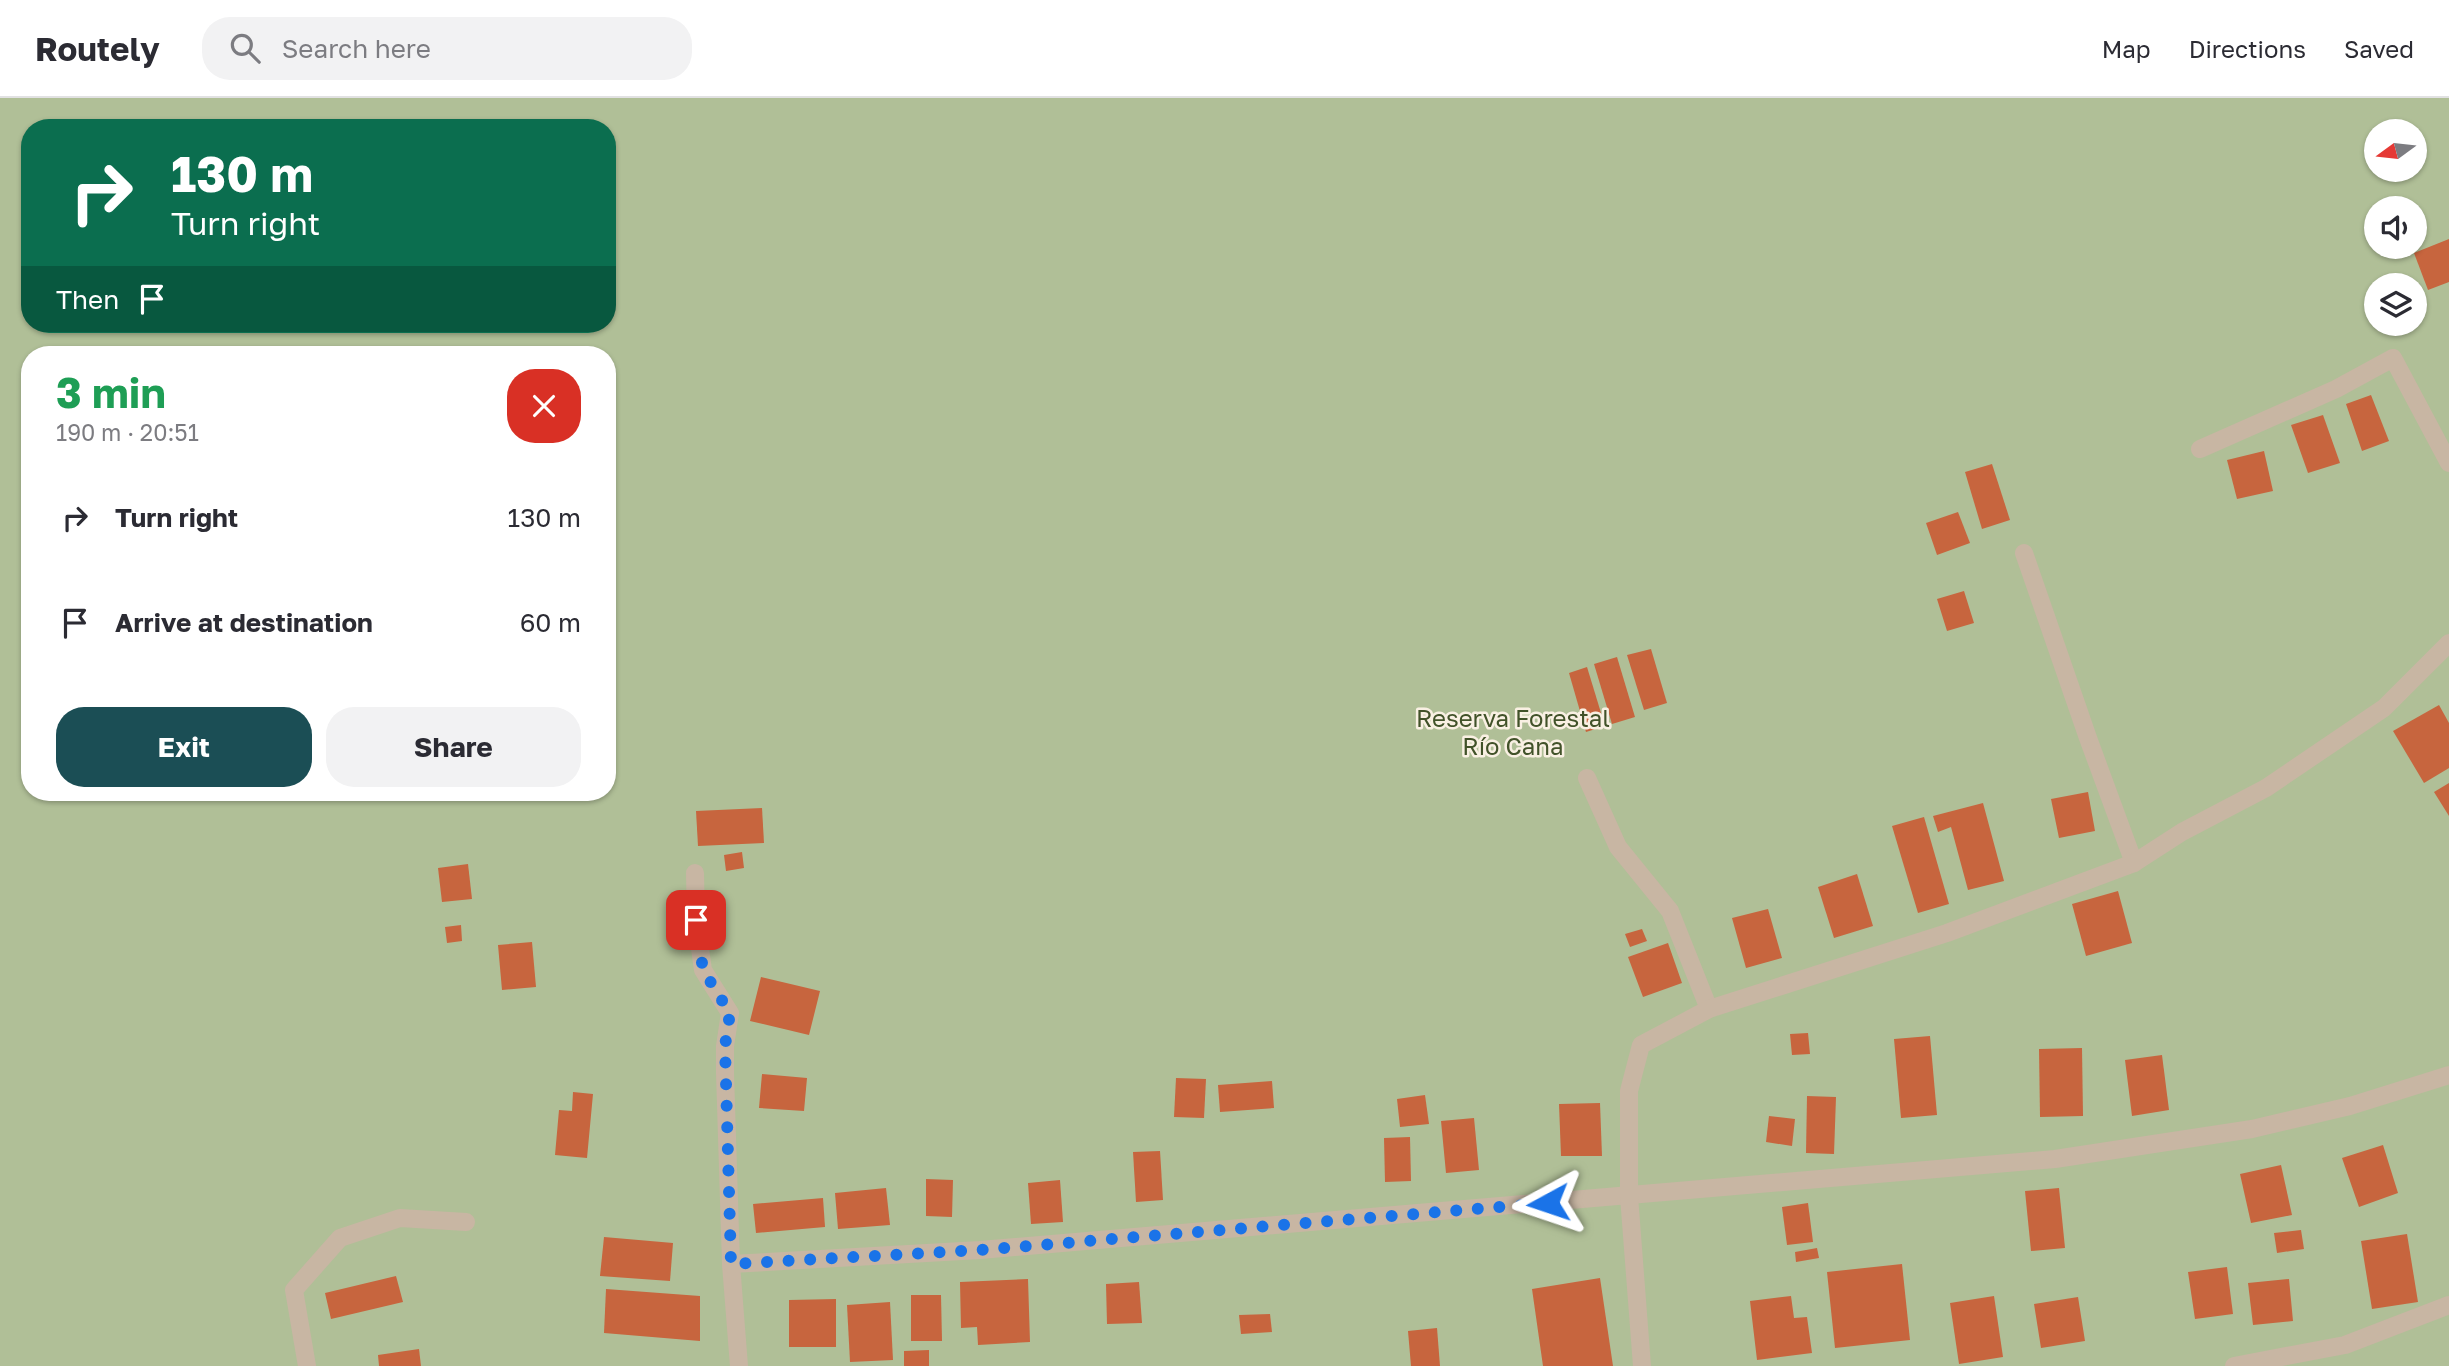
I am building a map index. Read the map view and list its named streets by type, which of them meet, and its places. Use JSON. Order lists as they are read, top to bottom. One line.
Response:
{"parks":["Reserva Forestal Río Cana"],"north":"left","page":{"header":"Routely","search":"Search here","nav":["Map","Directions","Saved"],"turn":["130 m","Turn right"],"then":"Then","heading":["3 min","190 m · 20:51"],"list":[{"name":"Turn right","value":"130 m"},{"name":"Arrive at destination","value":"60 m"}],"buttons":["Exit","Share"]}}
